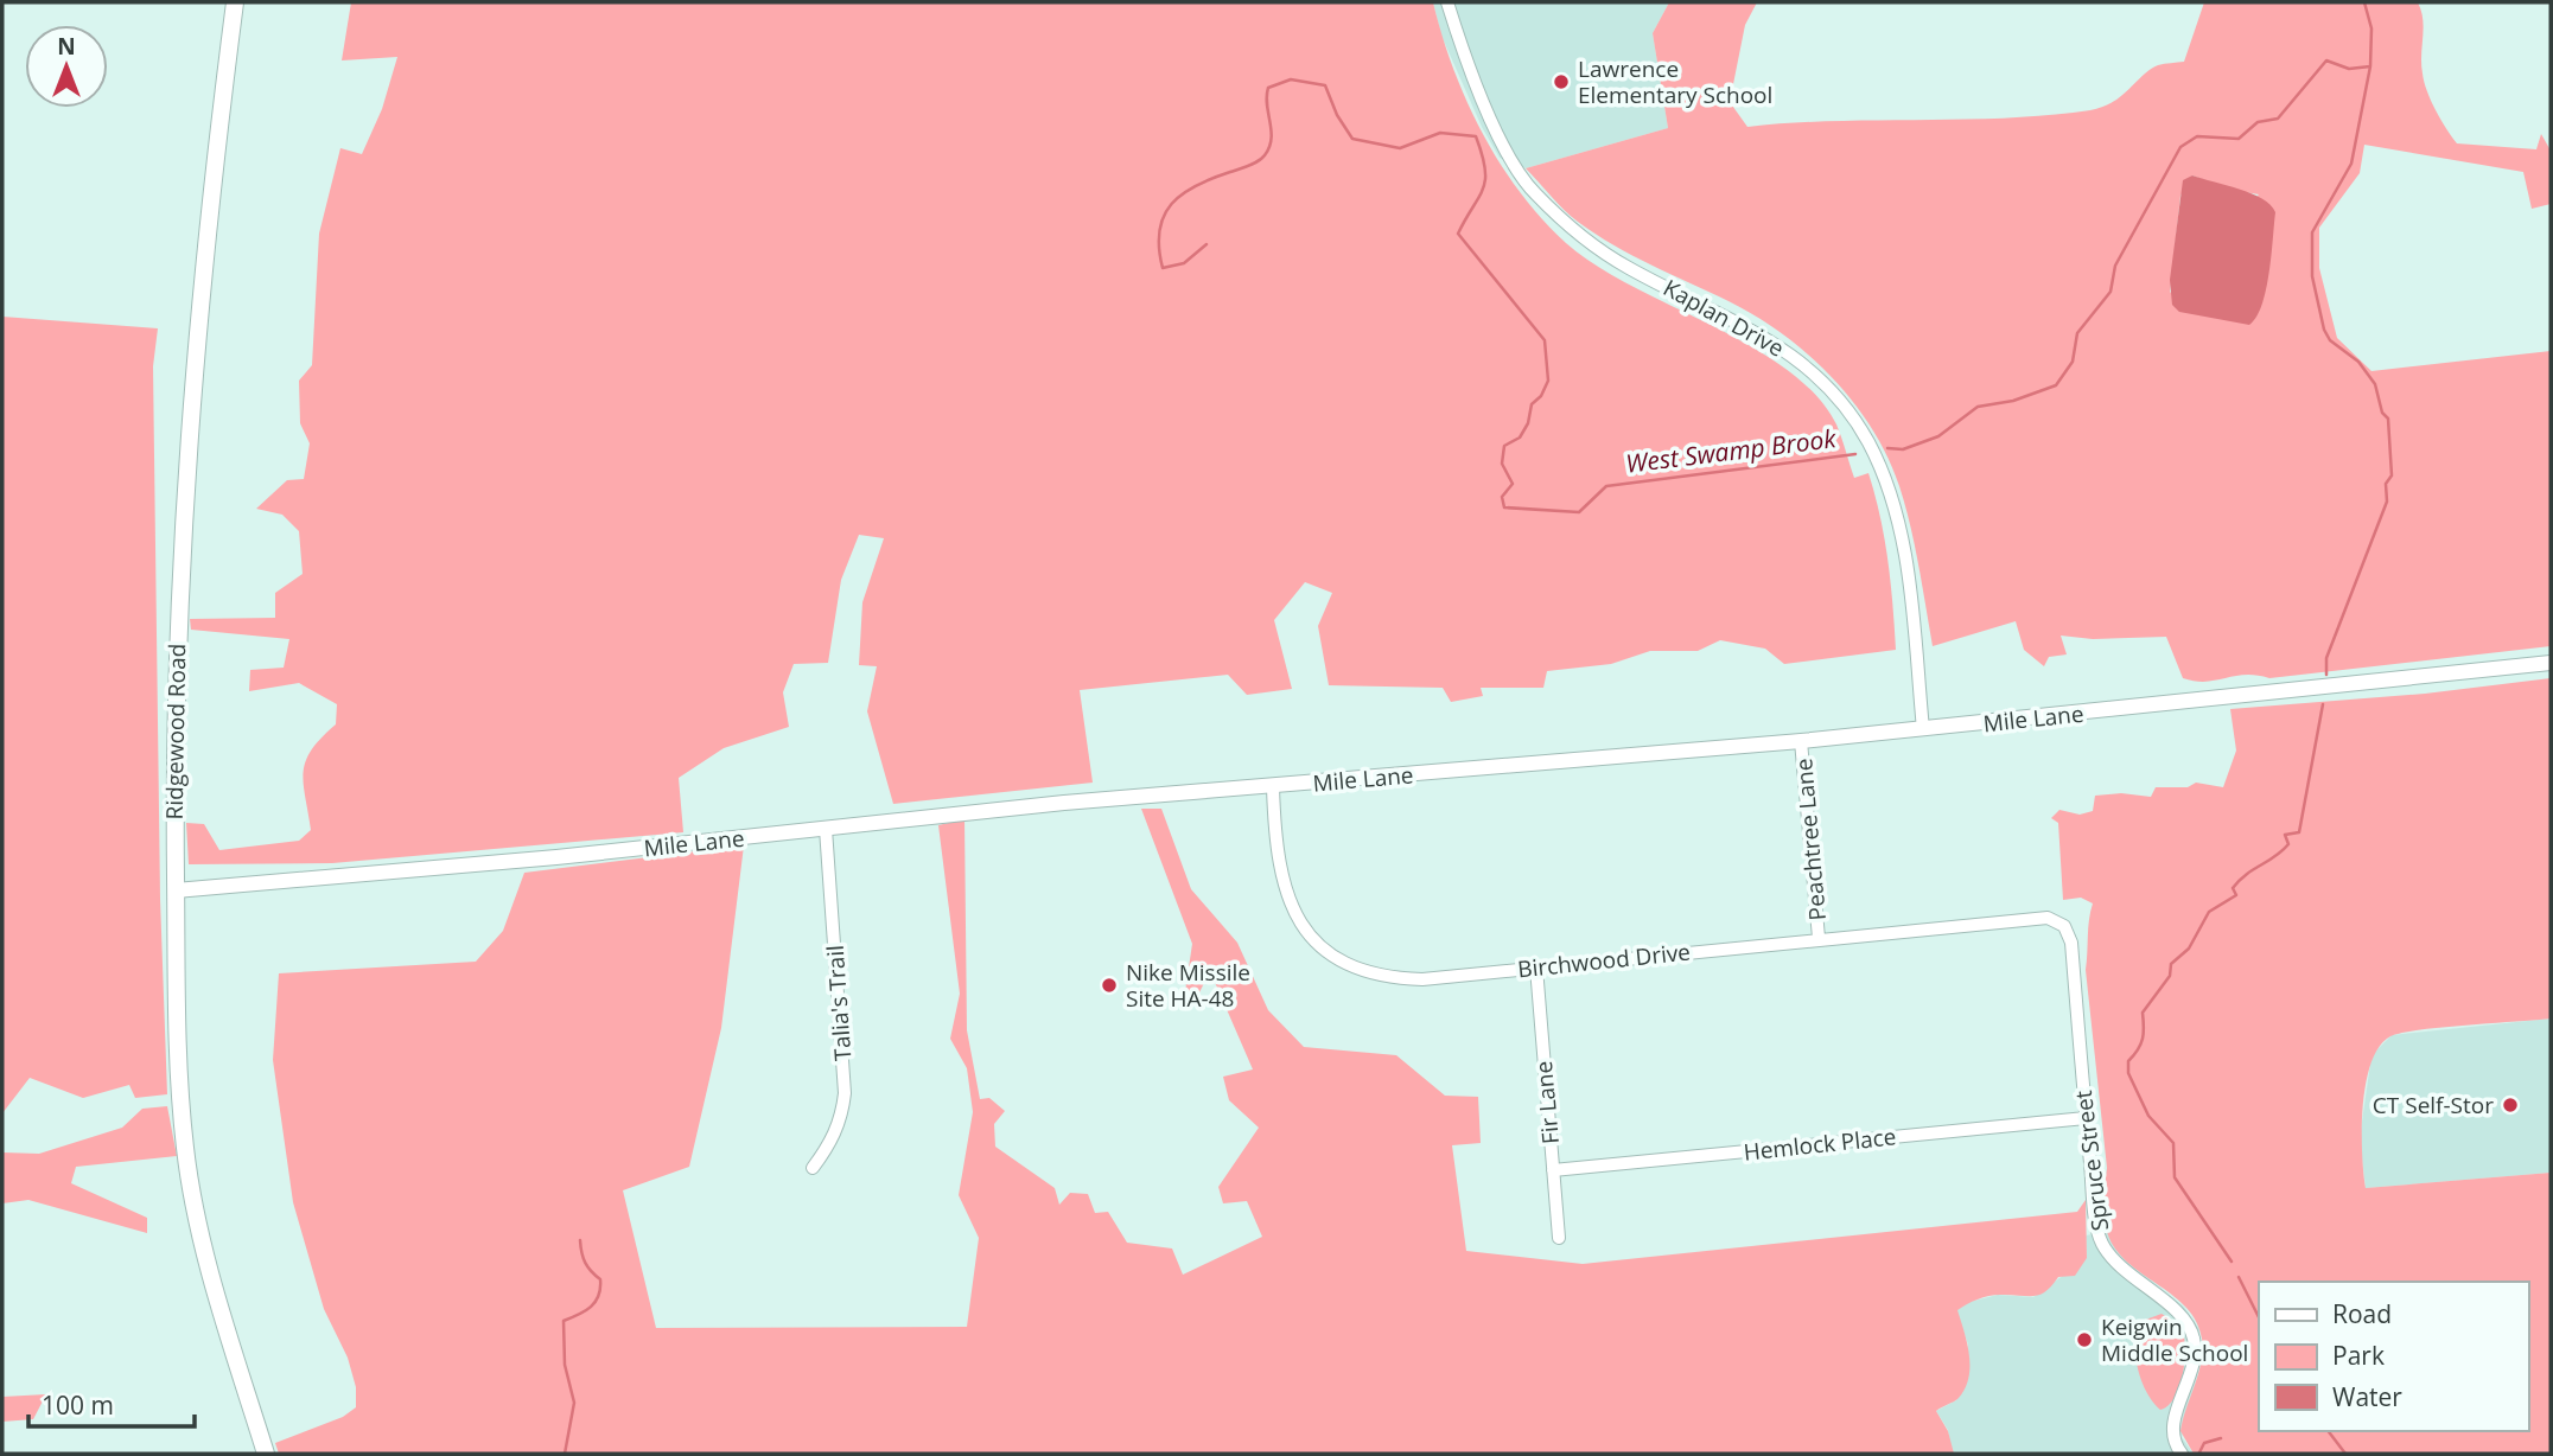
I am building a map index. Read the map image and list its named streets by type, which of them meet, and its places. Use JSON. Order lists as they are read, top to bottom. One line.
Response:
{"streets":{"main road":["Ridgewood Road"],"street":["Kaplan Drive","Mile Lane","Peachtree Lane","Birchwood Drive","Talia's Trail","Fir Lane","Hemlock Place","Spruce Street"]},"crossings":[["Kaplan Drive","Mile Lane"],["Mile Lane","Ridgewood Road"],["Mile Lane","Peachtree Lane"],["Mile Lane","Birchwood Drive"],["Mile Lane","Talia's Trail"],["Peachtree Lane","Birchwood Drive"],["Birchwood Drive","Fir Lane"],["Birchwood Drive","Spruce Street"],["Fir Lane","Hemlock Place"],["Hemlock Place","Spruce Street"]],"water":["West Swamp Brook"],"places":["Lawrence Elementary School","Nike Missile Site HA-48","CT Self-Stor","Keigwin Middle School"],"legend":["Road","Park","Water"],"scale_bar":"100 m","north":"top"}
